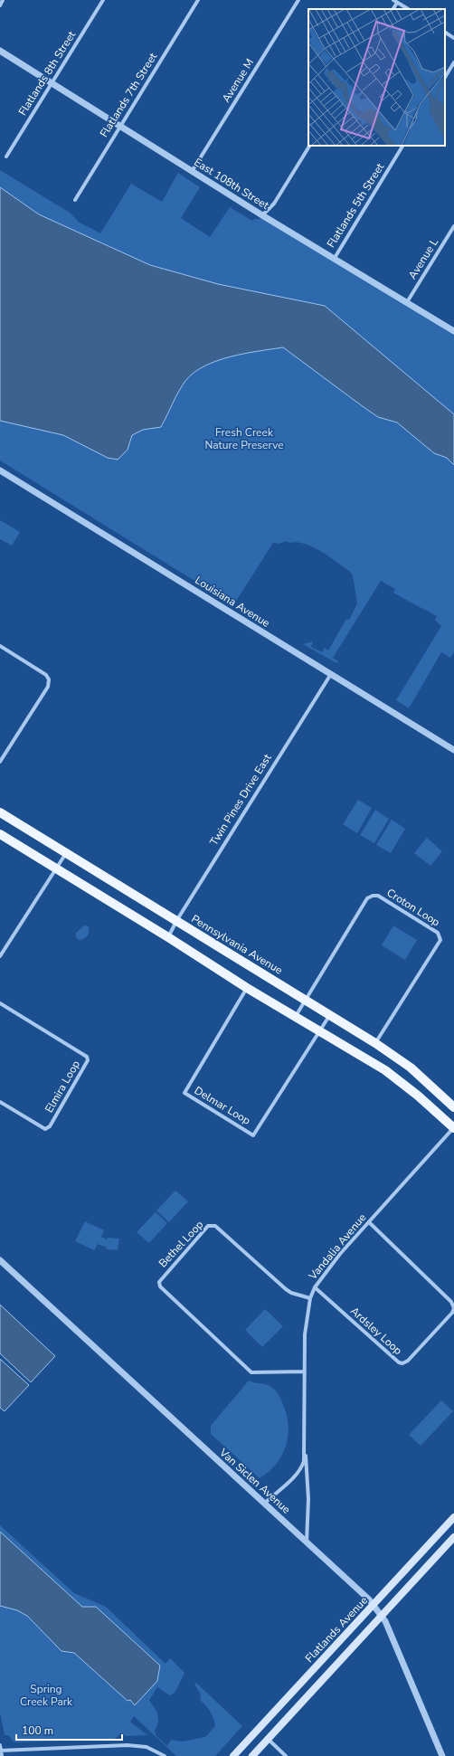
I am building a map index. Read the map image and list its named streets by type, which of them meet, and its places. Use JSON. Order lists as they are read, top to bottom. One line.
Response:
{"streets":{"main road":["Pennsylvania Avenue","Flatlands Avenue"],"street":["Flatlands 8th Street","Avenue M","Flatlands 7th Street","East 108th Street","Flatlands 5th Street","Avenue L","Louisiana Avenue","Twin Pines Drive East","Croton Loop","Elmira Loop","Delmar Loop","Bethel Loop","Vandalia Avenue","Ardsley Loop","Van Siclen Avenue"]},"crossings":[["Flatlands 8th Street","East 108th Street"],["Avenue M","East 108th Street"],["Flatlands 7th Street","East 108th Street"],["East 108th Street","Flatlands 5th Street"],["East 108th Street","Avenue L"],["Louisiana Avenue","Twin Pines Drive East"],["Twin Pines Drive East","Pennsylvania Avenue"],["Croton Loop","Pennsylvania Avenue"],["Pennsylvania Avenue","Delmar Loop"],["Bethel Loop","Vandalia Avenue"],["Vandalia Avenue","Ardsley Loop"],["Vandalia Avenue","Van Siclen Avenue"],["Van Siclen Avenue","Flatlands Avenue"]],"parks":["Fresh Creek Nature Preserve","Spring Creek Park"],"scale_bar":"100 m"}
